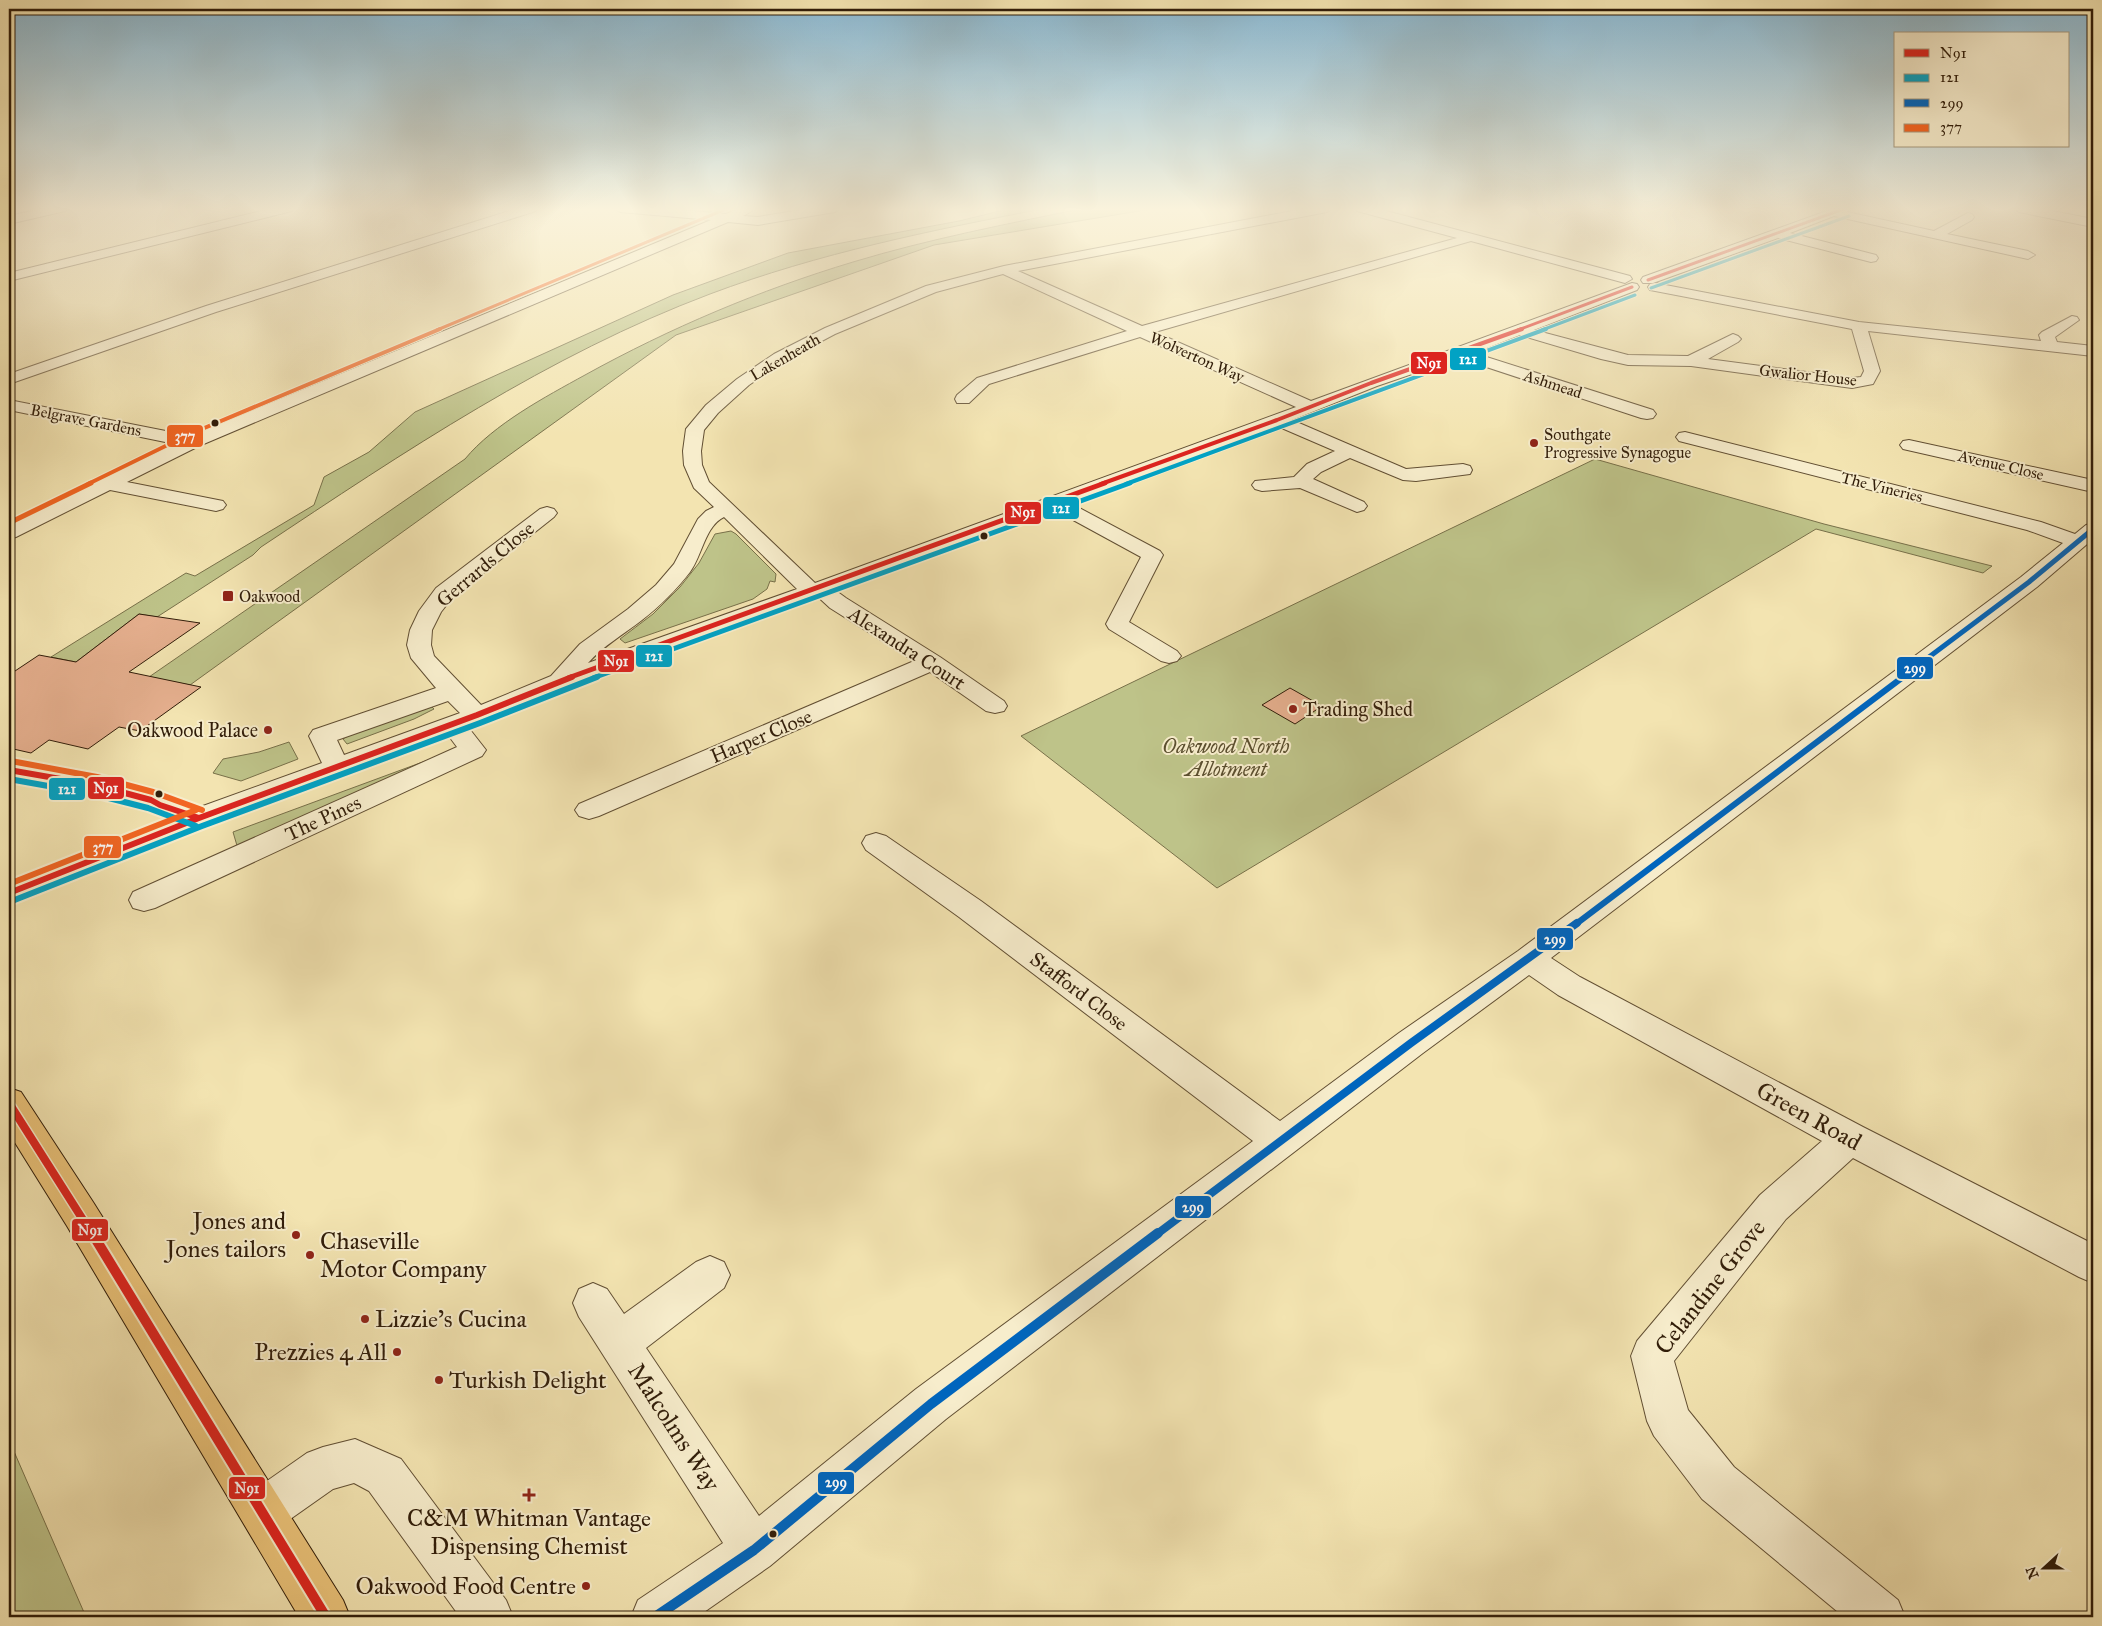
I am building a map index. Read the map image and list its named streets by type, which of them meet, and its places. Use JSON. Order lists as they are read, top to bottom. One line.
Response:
{"streets":{"street":["Lakenheath","Wolverton Way","Gwalior House","Ashmead","Belgrave Gardens","Avenue Close","The Vineries","Gerrards Close","Alexandra Court","Harper Close","The Pines","Stafford Close","Green Road","Celandine Grove","Malcolms Way"]},"crossings":[["Lakenheath","Alexandra Court"],["Gerrards Close","The Pines"],["Alexandra Court","Harper Close"],["Green Road","Celandine Grove"]],"parks":["Oakwood North Allotment"],"places":{"other":["Southgate Progressive Synagogue","Trading Shed","Oakwood Palace","Jones and Jones tailors","Chaseville Motor Company","Lizzie's Cucina","Prezzies 4 All","Turkish Delight","Oakwood Food Centre"],"transit":["Oakwood"],"health":["C&M Whitman Vantage Dispensing Chemist"]},"lines":["transit line 121","transit line 377","transit line N91","transit line 299"],"legend":["N91","121","299","377"],"north":"left"}
